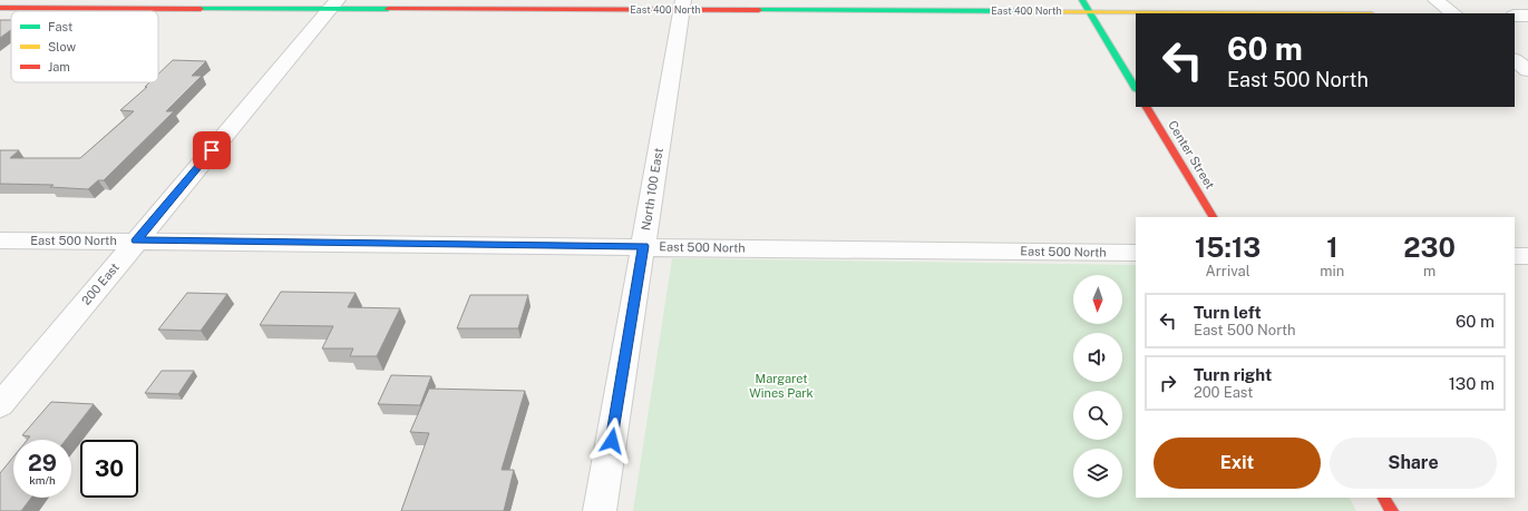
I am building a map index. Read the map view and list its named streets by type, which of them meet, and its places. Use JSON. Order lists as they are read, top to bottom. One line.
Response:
{"streets":{"street":["East 400 North","Center Street","North 100 East","East 500 North","200 East"]},"crossings":[["East 400 North","North 100 East"],["East 400 North","200 East"],["North 100 East","East 500 North"],["East 500 North","200 East"]],"parks":["Margaret Wines Park"],"legend":["Fast","Slow","Jam"],"north":"bottom","page":{"turn":["60 m","East 500 North"],"eta":["15:13","Arrival","1","min","230","m"],"list":[{"name":"Turn left","note":"East 500 North","value":"60 m"},{"name":"Turn right","note":"200 East","value":"130 m"}],"buttons":["Exit","Share"],"speed":"29 km/h","limit":"30"}}
